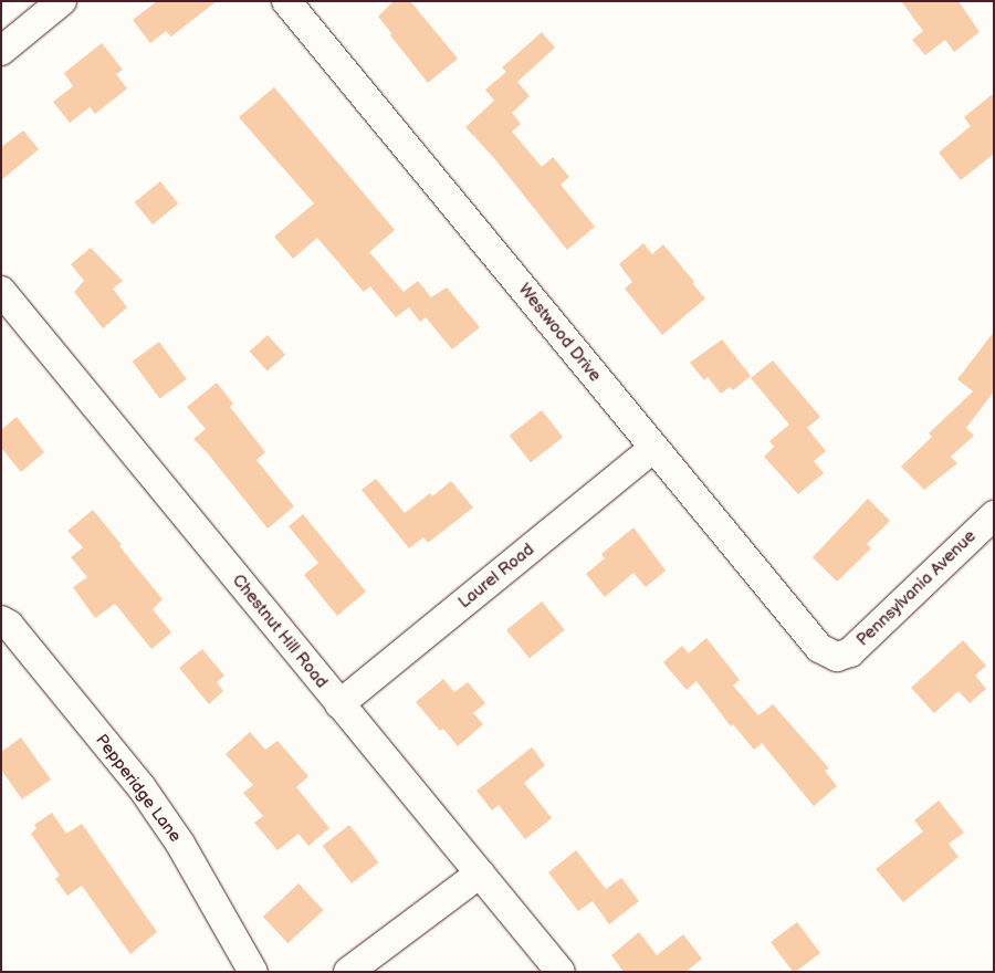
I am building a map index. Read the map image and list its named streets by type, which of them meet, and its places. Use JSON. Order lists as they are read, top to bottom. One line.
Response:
{"streets":{"street":["Westwood Drive","Laurel Road","Pennsylvania Avenue","Chestnut Hill Road","Pepperidge Lane"]},"crossings":[["Westwood Drive","Laurel Road"],["Westwood Drive","Pennsylvania Avenue"],["Laurel Road","Chestnut Hill Road"]]}
